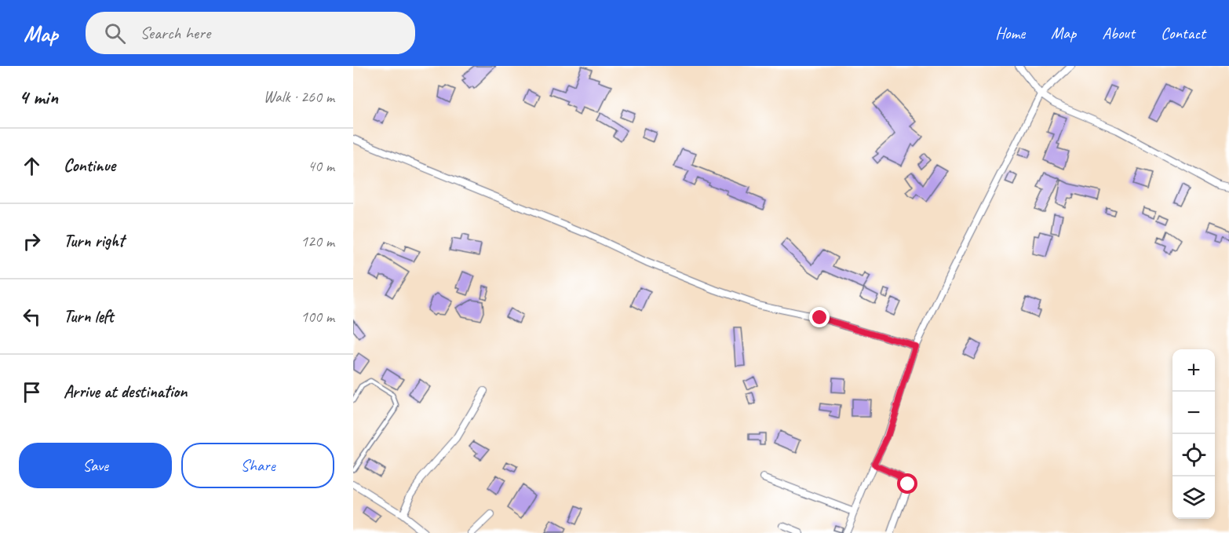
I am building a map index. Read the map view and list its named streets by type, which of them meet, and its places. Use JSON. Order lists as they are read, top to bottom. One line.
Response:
{"page":{"header":"Map","search":"Search here","nav":["Home","Map","About","Contact"],"heading":["4 min","Walk · 260 m"],"list":[["Continue","40 m"],["Turn right","120 m"],["Turn left","100 m"],"Arrive at destination"],"map_buttons":["+","−"],"buttons":["Save","Share"]}}
